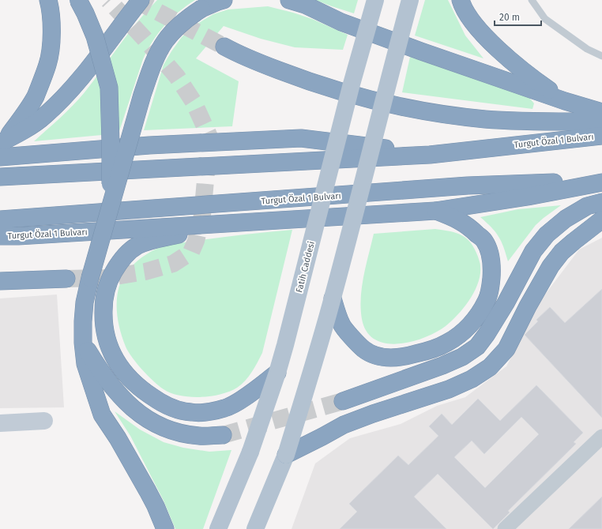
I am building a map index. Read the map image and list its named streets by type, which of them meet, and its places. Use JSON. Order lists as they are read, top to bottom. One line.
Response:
{"streets":{"highway":["Turgut Özal 1 Bulvarı"],"main road":["Fatih Caddesi"]},"scale_bar":"20 m"}
